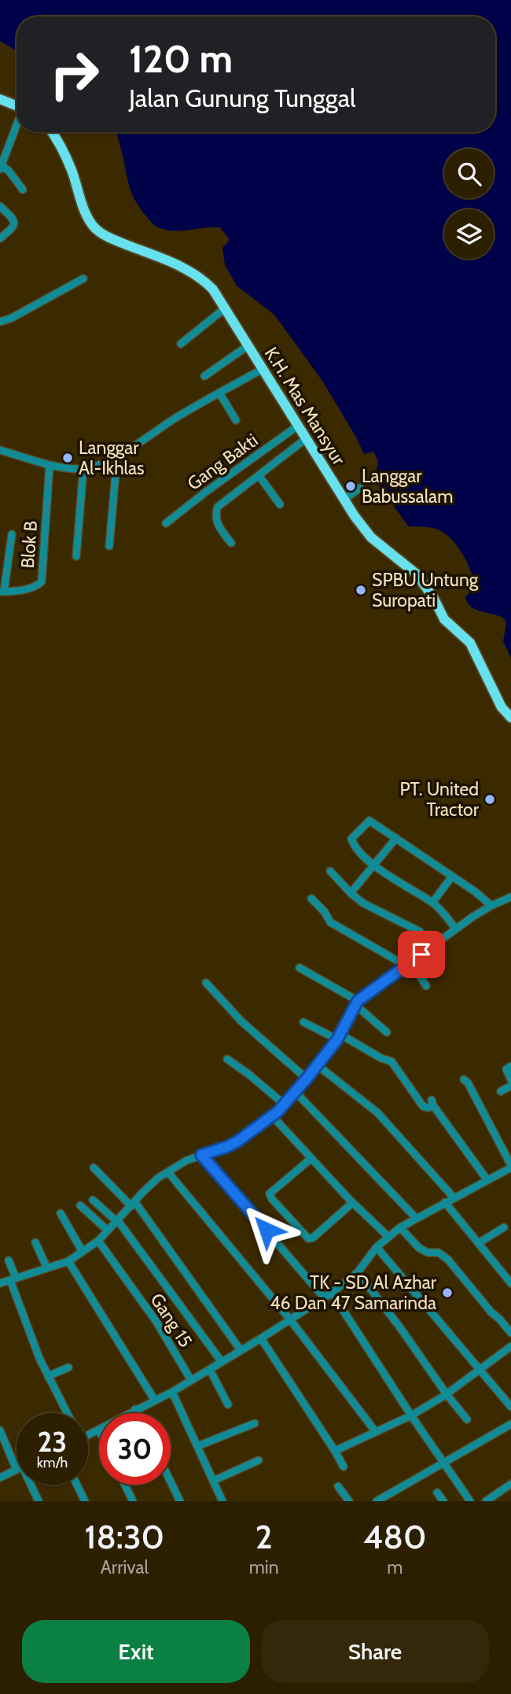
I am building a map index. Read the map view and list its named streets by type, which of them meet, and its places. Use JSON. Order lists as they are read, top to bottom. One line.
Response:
{"streets":{"main road":["K.H. Mas Mansyur"],"street":["Gang Bakti","Blok B","Gang 15"]},"crossings":[["K.H. Mas Mansyur","Gang Bakti"]],"places":["Langgar Al-Ikhlas","Langgar Babussalam","SPBU Untung Suropati","PT. United Tractor","TK - SD Al Azhar 46 Dan 47 Samarinda"],"page":{"turn":["120 m","Jalan Gunung Tunggal"],"speed":"23 km/h","limit":"30","eta":["18:30","Arrival","2","min","480","m"],"buttons":["Exit","Share"]}}
